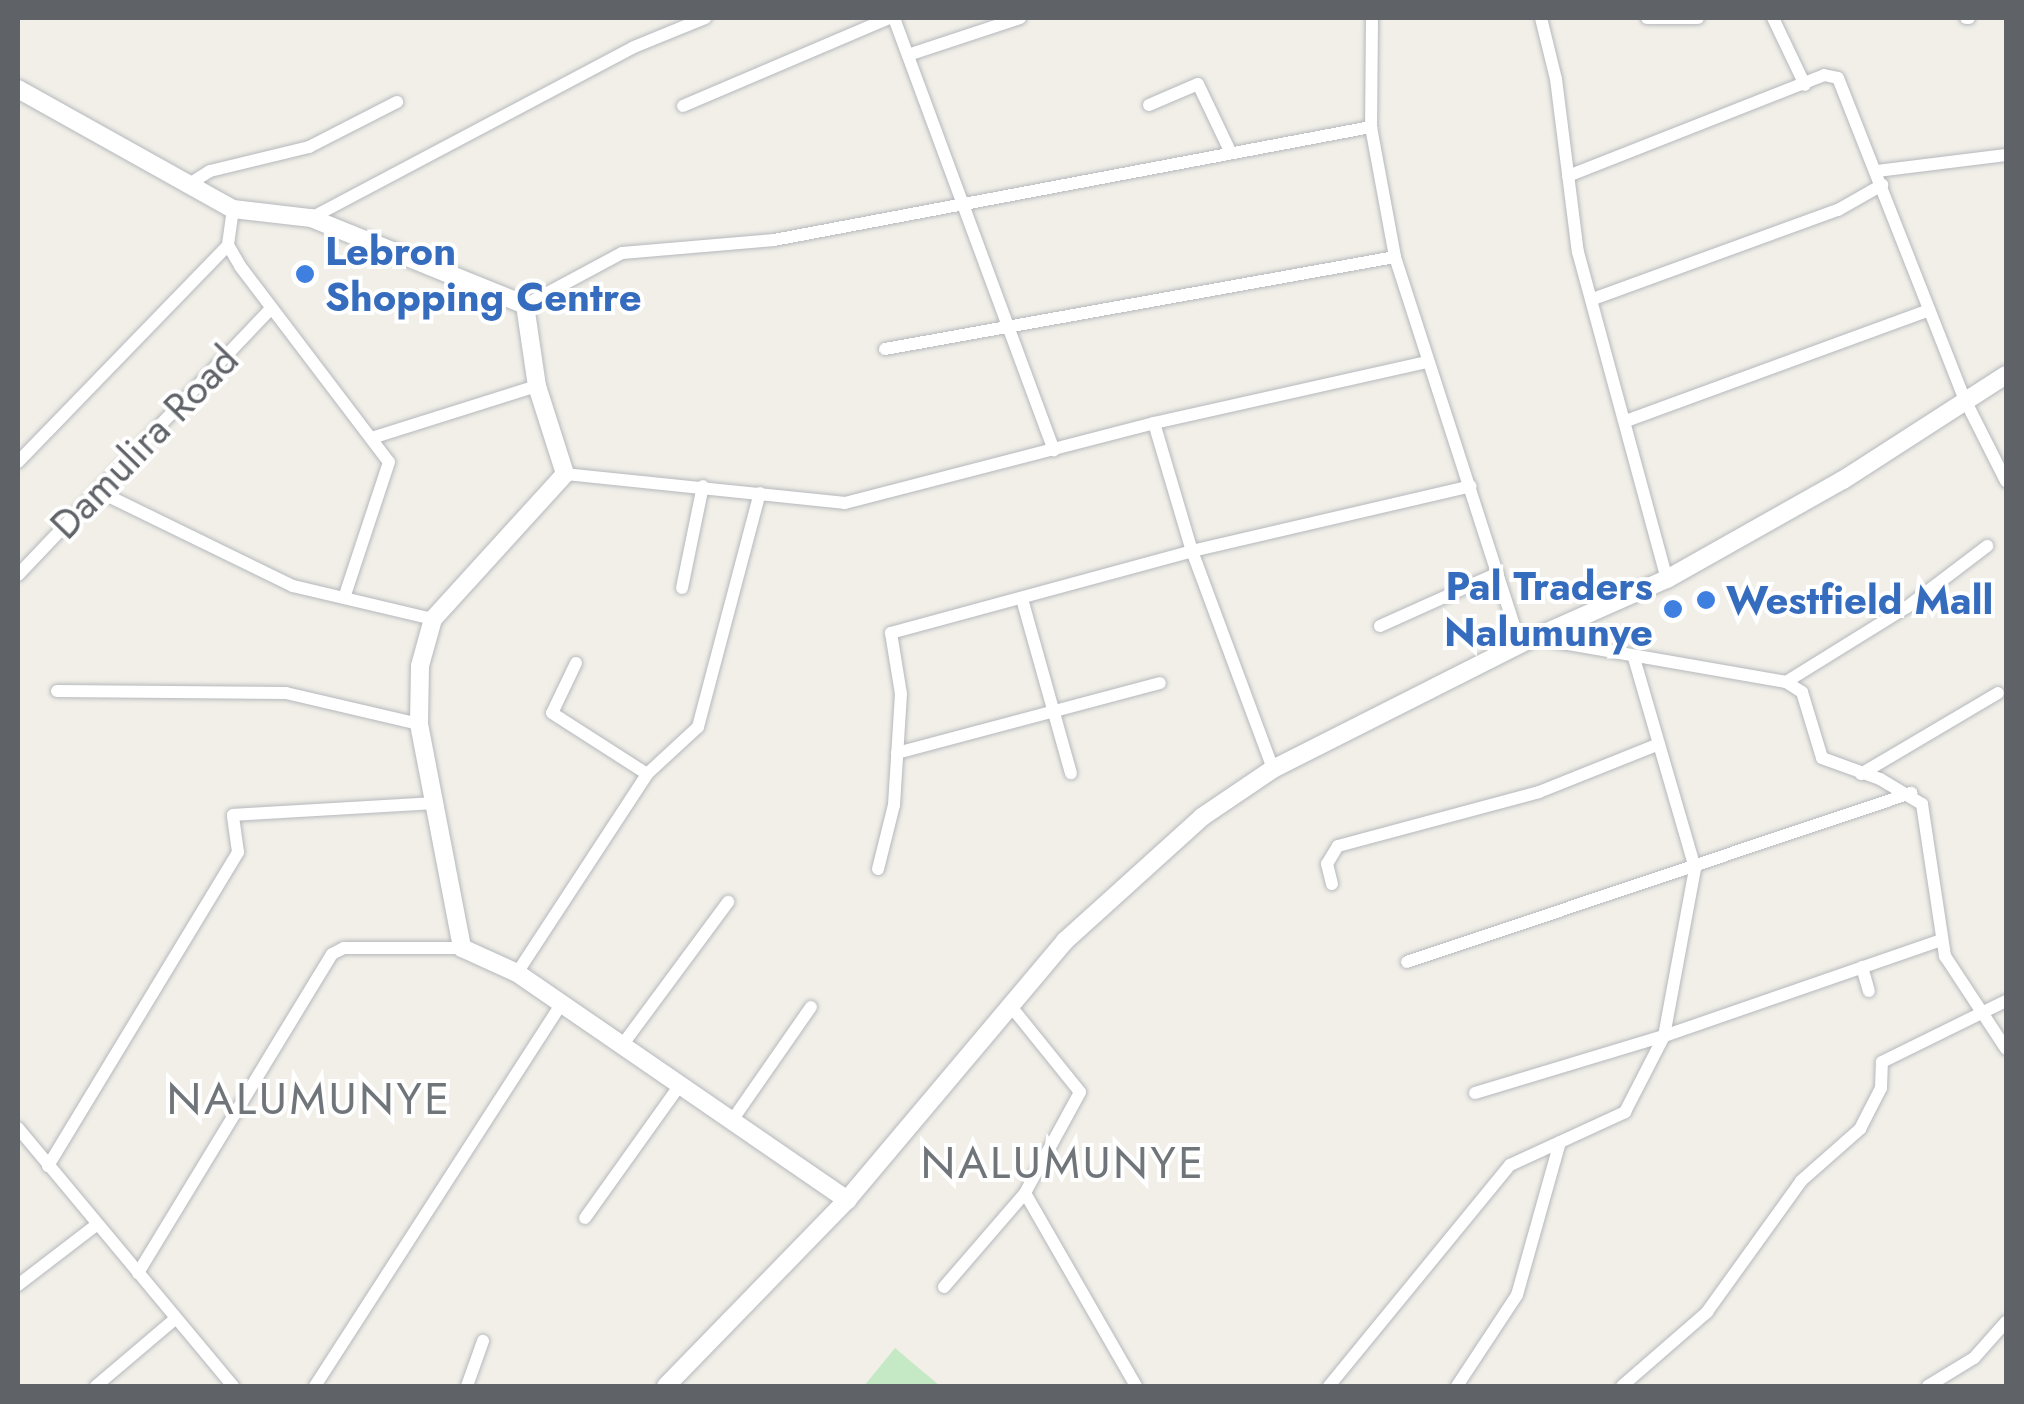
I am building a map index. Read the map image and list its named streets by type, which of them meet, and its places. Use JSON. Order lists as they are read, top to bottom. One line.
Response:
{"streets":{"street":["Damulira Road"]},"districts":["NALUMUNYE","NALUMUNYE"],"places":["Lebron Shopping Centre","Westfield Mall","Pal Traders Nalumunye"]}
